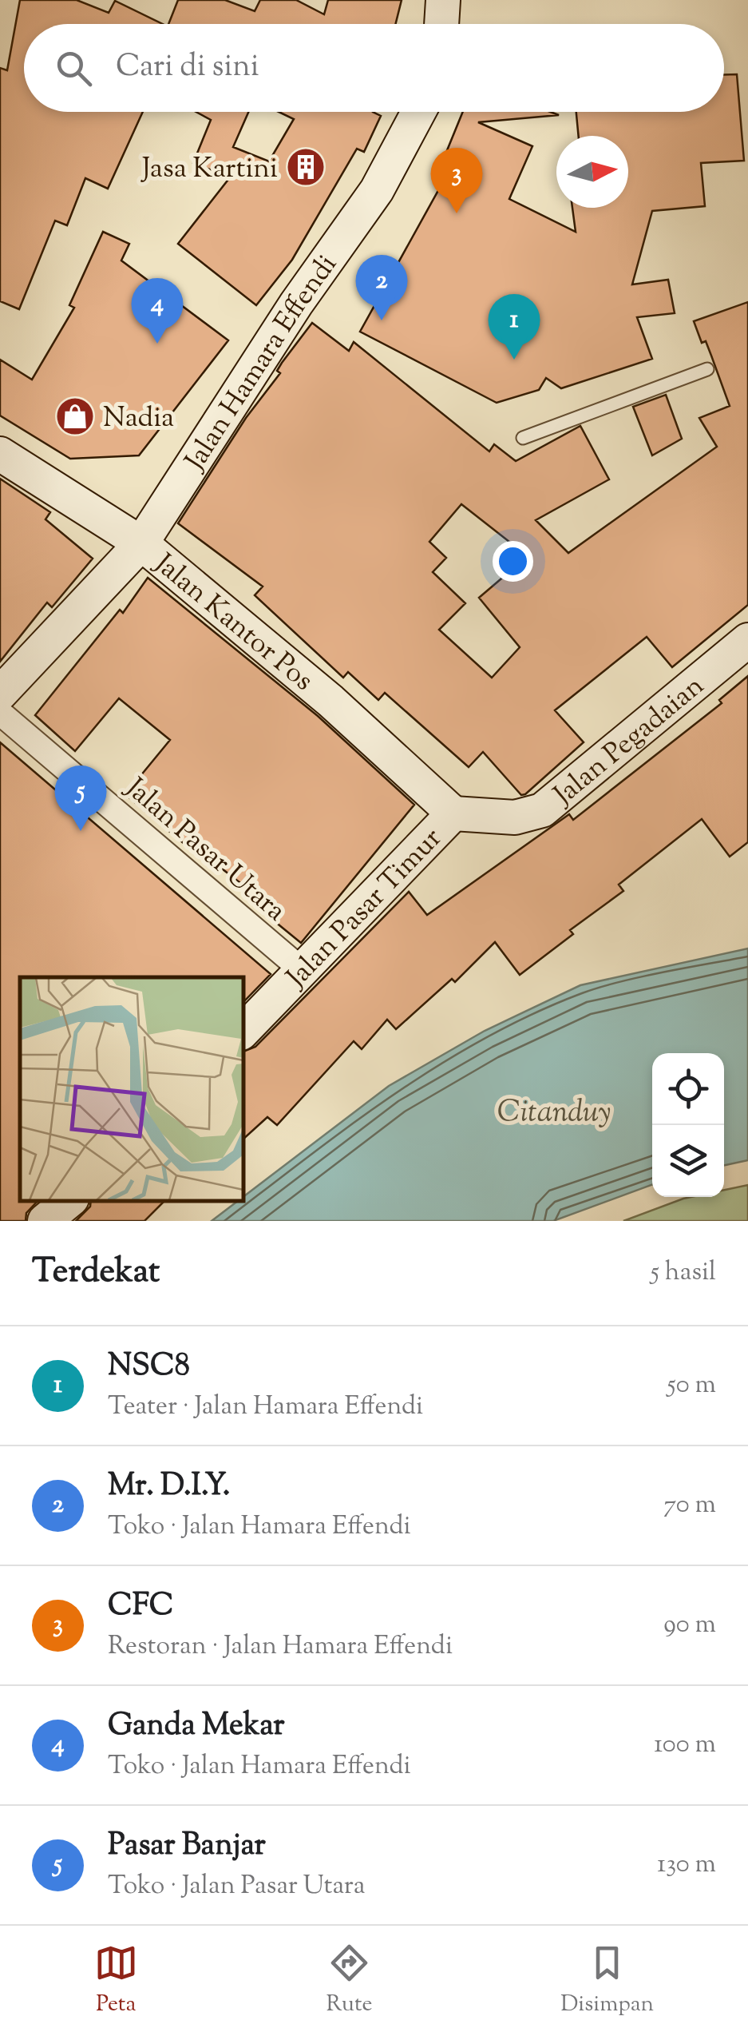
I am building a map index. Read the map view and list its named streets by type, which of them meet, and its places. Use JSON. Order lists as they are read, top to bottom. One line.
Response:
{"streets":{"street":["Jalan Hamara Effendi","Jalan Kantor Pos","Jalan Pegadaian","Jalan Pasar Utara","Jalan Pasar Timur"]},"crossings":[["Jalan Hamara Effendi","Jalan Kantor Pos"],["Jalan Kantor Pos","Jalan Pegadaian"],["Jalan Kantor Pos","Jalan Pasar Timur"],["Jalan Pegadaian","Jalan Pasar Timur"],["Jalan Pasar Utara","Jalan Pasar Timur"]],"water":["Citanduy"],"places":{"building":["Jasa Kartini"],"shop":["Nadia"]},"north":"right","page":{"search":"Cari di sini","pins":["3","2","4","1","5"],"heading":["Terdekat","5 hasil"],"list":[{"mark":"1","name":"NSC8","note":"Teater · Jalan Hamara Effendi","value":"50 m"},{"mark":"2","name":"Mr. D.I.Y.","note":"Toko · Jalan Hamara Effendi","value":"70 m"},{"mark":"3","name":"CFC","note":"Restoran · Jalan Hamara Effendi","value":"90 m"},{"mark":"4","name":"Ganda Mekar","note":"Toko · Jalan Hamara Effendi","value":"100 m"},{"mark":"5","name":"Pasar Banjar","note":"Toko · Jalan Pasar Utara","value":"130 m"}],"nav":["Peta","Rute","Disimpan"]}}
